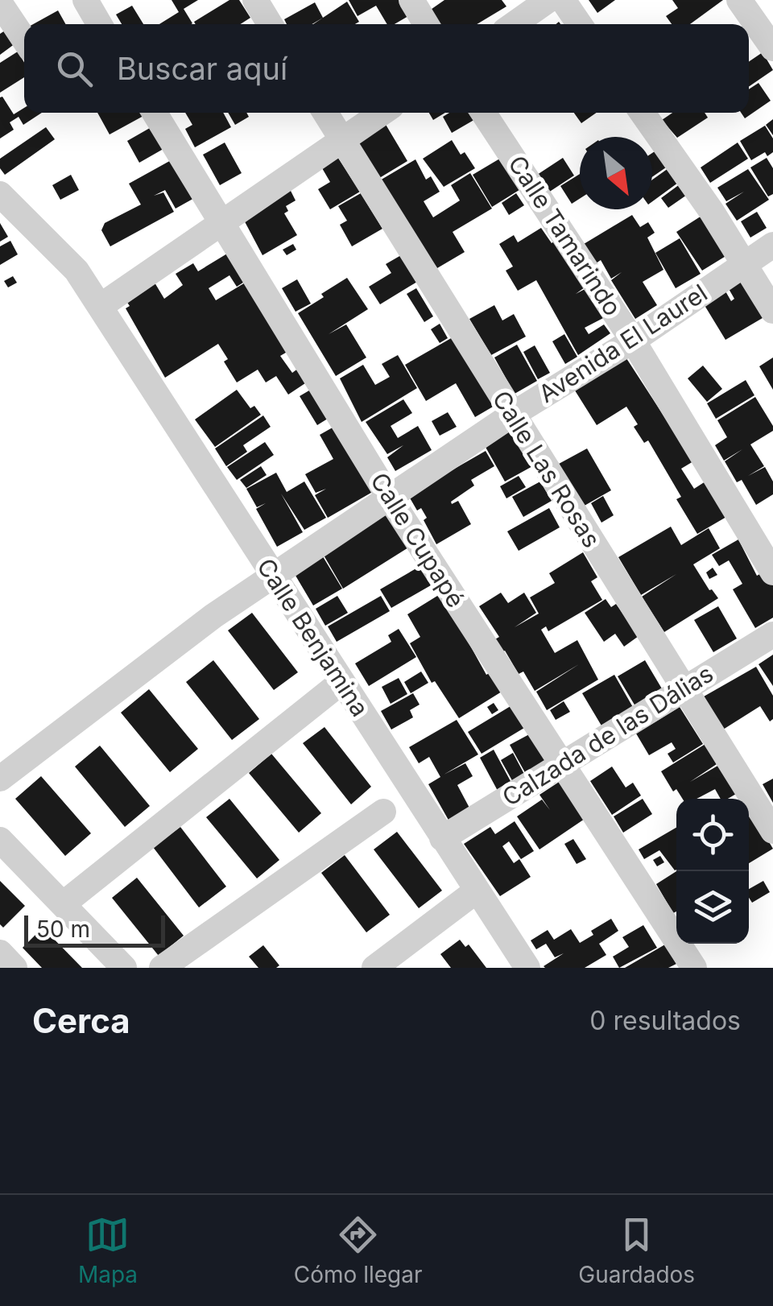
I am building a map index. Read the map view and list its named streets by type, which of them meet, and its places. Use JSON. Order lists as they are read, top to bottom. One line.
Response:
{"streets":{"street":["Calle Tamarindo","Avenida El Laurel","Calle Las Rosas","Calle Cupapé","Calle Benjamina","Calzada de las Dálias"]},"crossings":[["Calle Tamarindo","Avenida El Laurel"],["Avenida El Laurel","Calle Las Rosas"],["Avenida El Laurel","Calle Cupapé"],["Avenida El Laurel","Calle Benjamina"],["Calle Las Rosas","Calzada de las Dálias"],["Calle Cupapé","Calzada de las Dálias"],["Calle Benjamina","Calzada de las Dálias"]],"scale_bar":"50 m","north":"bottom right","page":{"search":"Buscar aquí","scale":"50 m","heading":["Cerca","0 resultados"],"nav":["Mapa","Cómo llegar","Guardados"]}}
